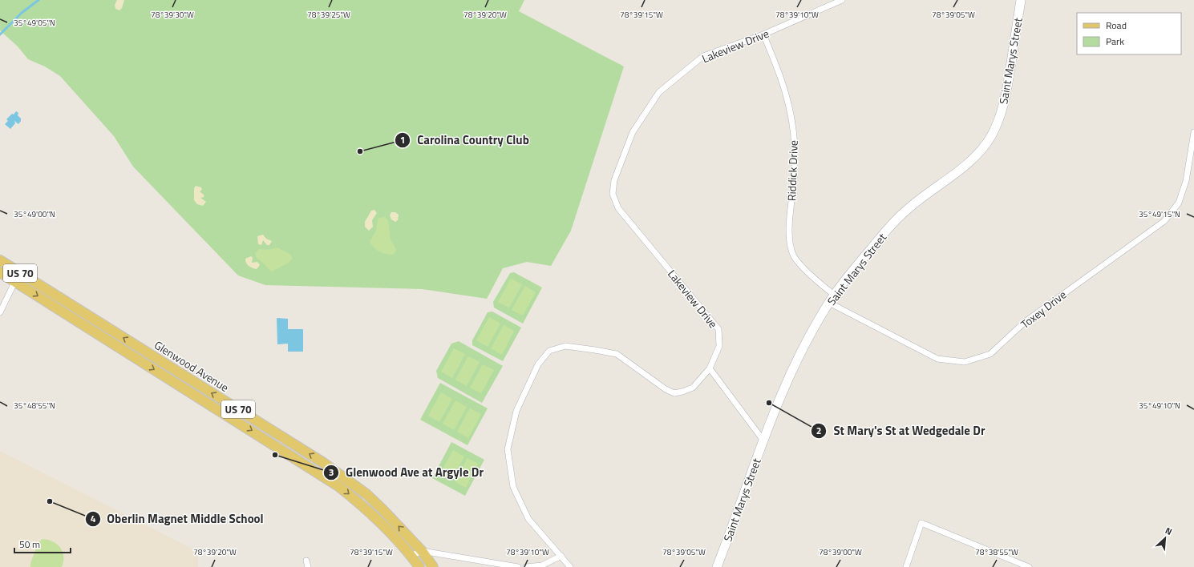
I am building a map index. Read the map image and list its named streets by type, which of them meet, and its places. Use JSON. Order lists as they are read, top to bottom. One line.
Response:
{"streets":{"main road":["Saint Marys Street","US 70","Glenwood Avenue"],"street":["Lakeview Drive","Riddick Drive","Toxey Drive"]},"crossings":[["Lakeview Drive","Riddick Drive"],["Saint Marys Street","Riddick Drive"],["Saint Marys Street","Toxey Drive"]],"places":["Carolina Country Club","St Mary's St at Wedgedale Dr","Glenwood Ave at Argyle Dr","Oberlin Magnet Middle School"],"legend":["Road","Park"],"scale_bar":"50 m","north":"top right","coordinates":["78°39'30\"W","78°39'25\"W","78°39'20\"W","78°39'15\"W","78°39'10\"W","78°39'05\"W","35°49'05\"N","35°49'15\"N","35°49'00\"N","35°49'10\"N","35°48'55\"N","78°39'00\"W","78°38'55\"W"]}
